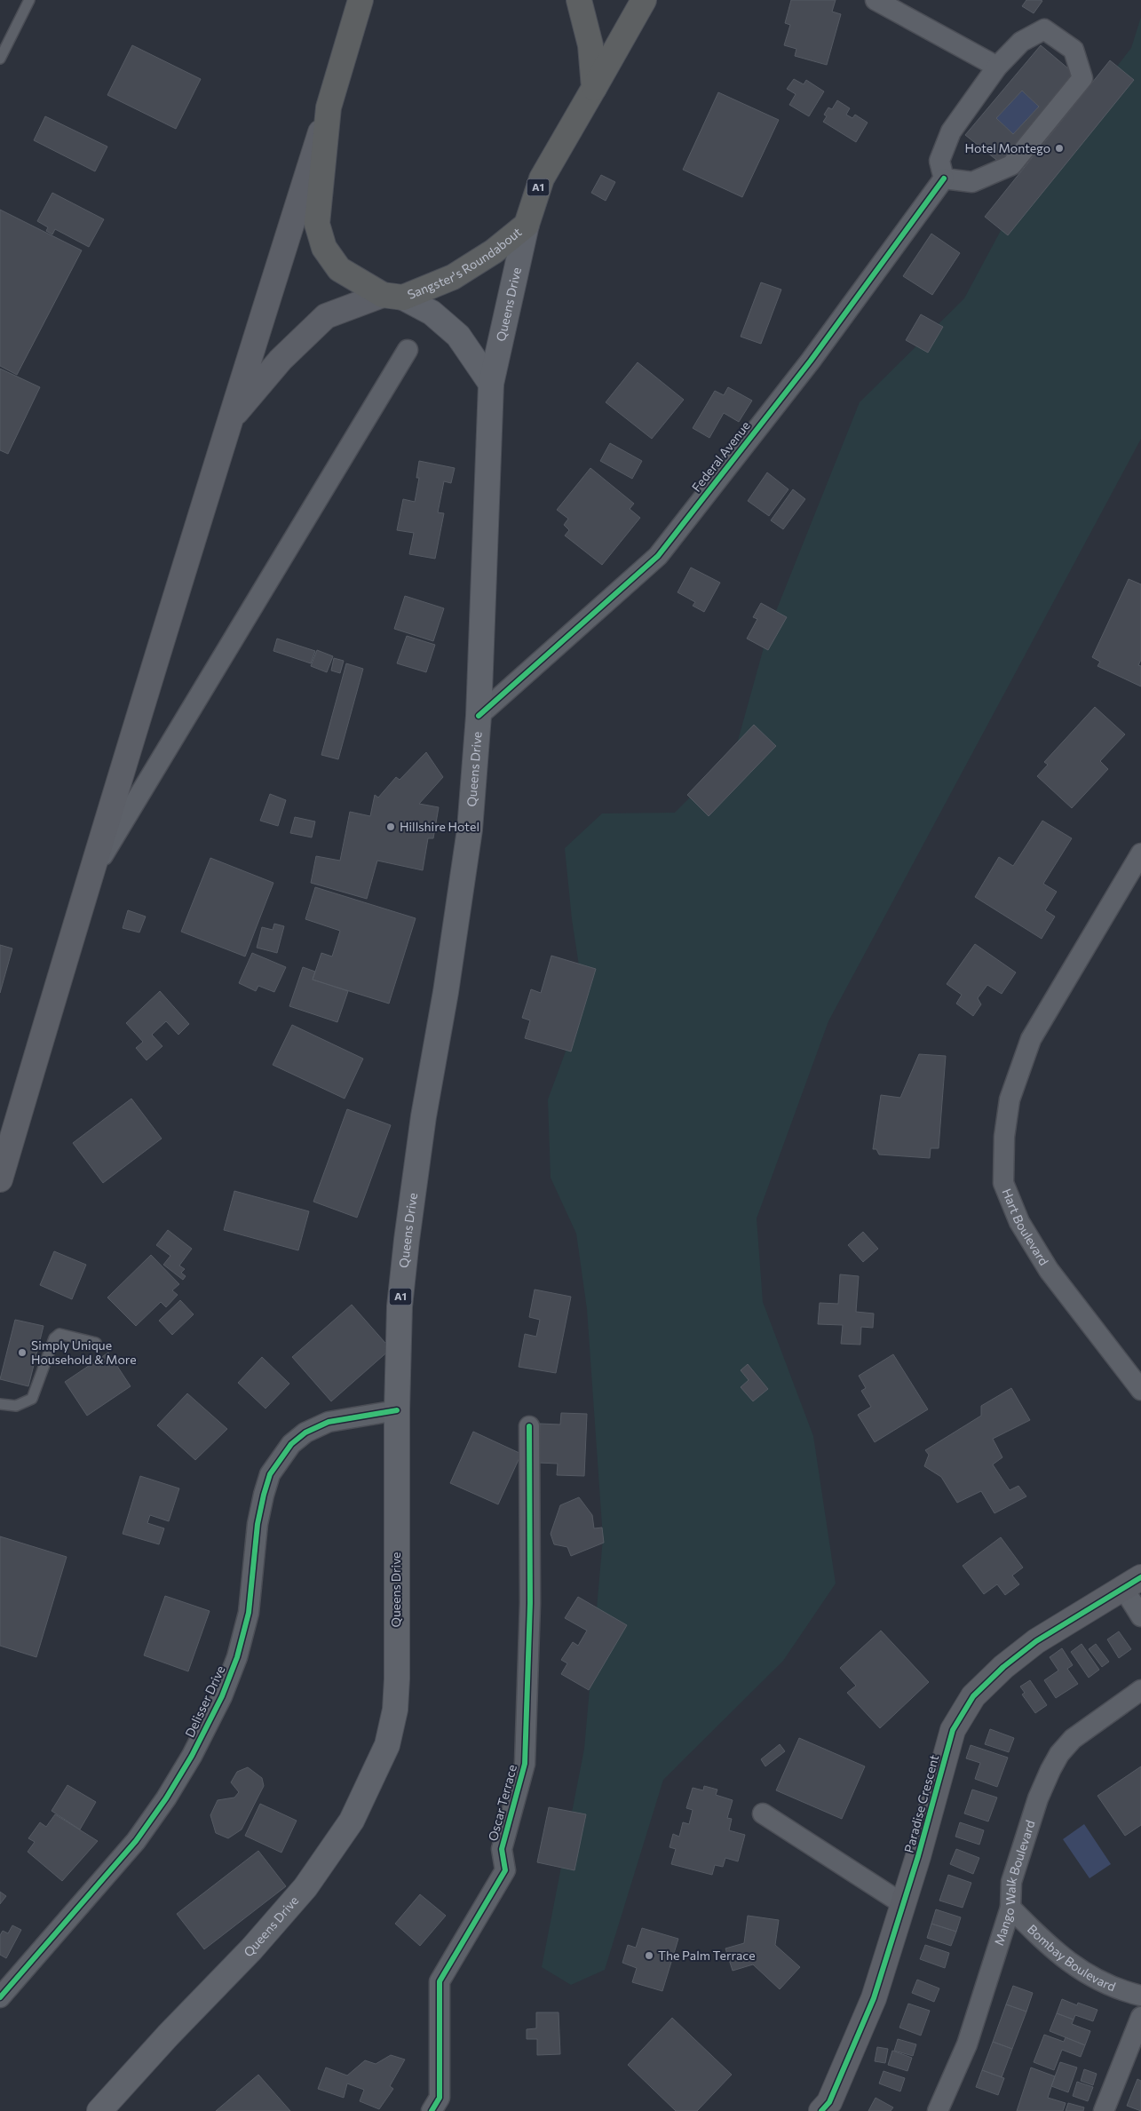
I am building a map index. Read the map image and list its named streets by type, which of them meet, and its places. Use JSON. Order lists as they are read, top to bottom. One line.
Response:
{"streets":{"highway":["A1","Sangster's Roundabout"],"main road":["Queens Drive","Paradise Crescent"],"street":["Federal Avenue","Hart Boulevard","Delisser Drive","Oscar Terrace","Mango Walk Boulevard","Bombay Boulevard"]},"crossings":[["A1","Sangster's Roundabout"],["Sangster's Roundabout","Queens Drive"],["Queens Drive","Federal Avenue"],["Queens Drive","Delisser Drive"],["Mango Walk Boulevard","Bombay Boulevard"]],"places":["Hotel Montego","Hillshire Hotel","Simply Unique Household & More","The Palm Terrace"]}
